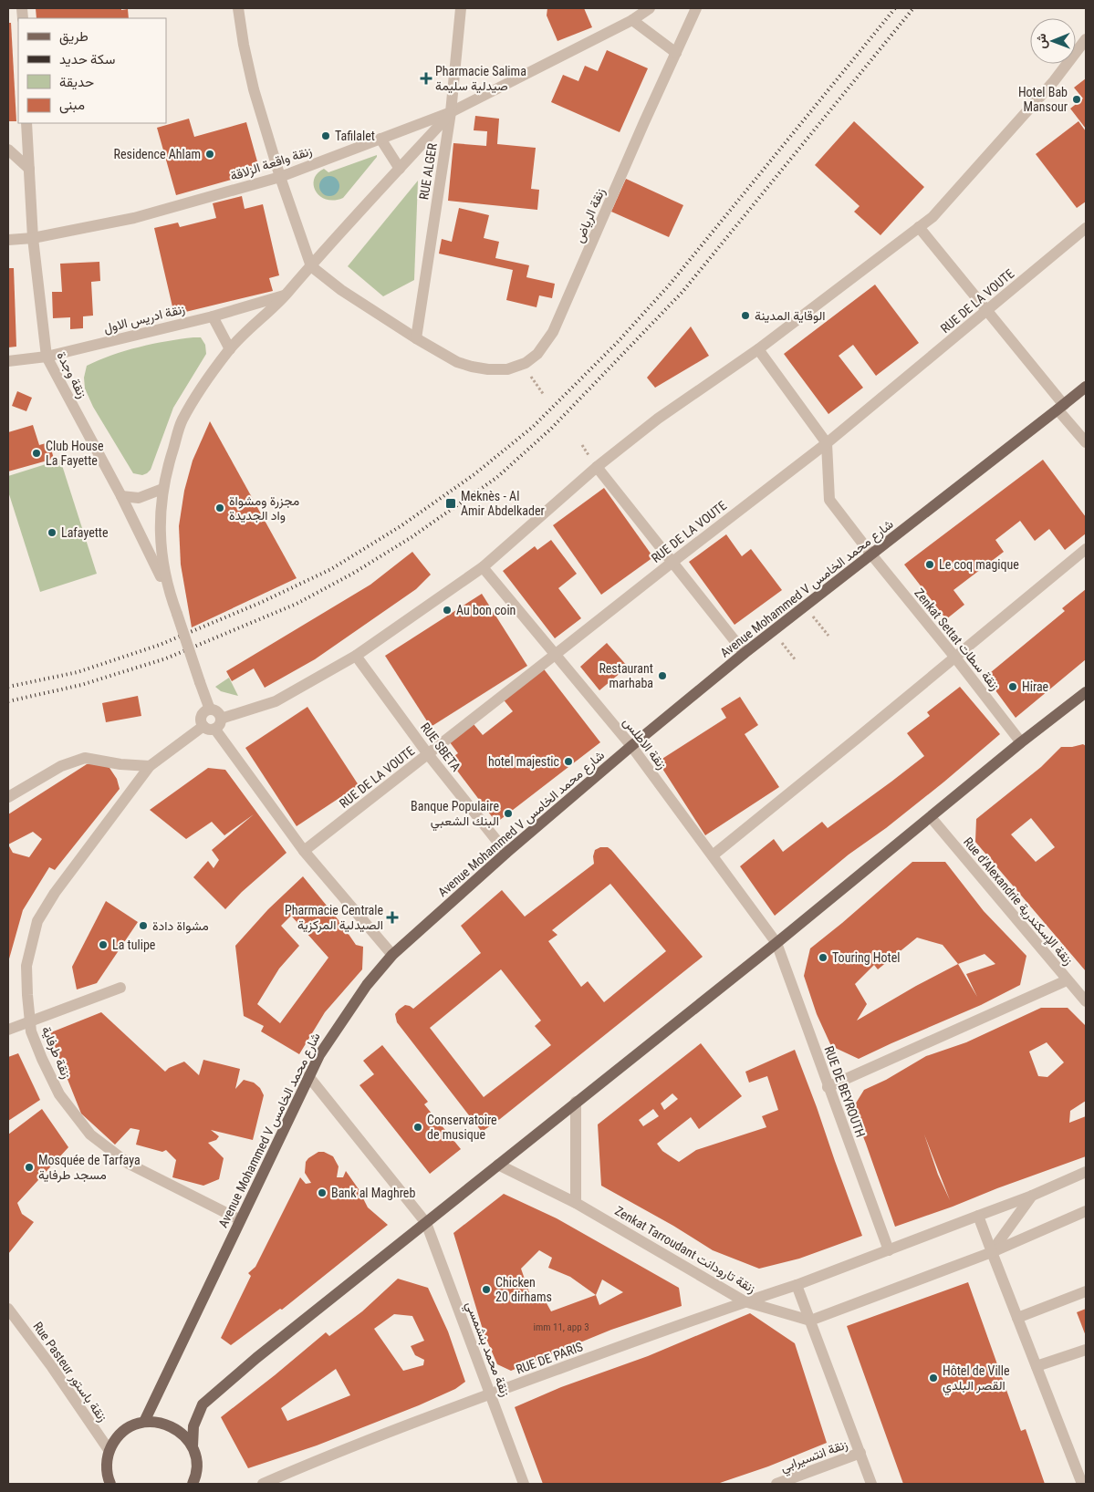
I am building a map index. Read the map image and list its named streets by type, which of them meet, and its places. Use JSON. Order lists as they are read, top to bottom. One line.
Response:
{"streets":{"main road":["Avenue Mohammed V شارع محمد الخامس"],"street":["زنقة واقعة الزلاقة","RUE ALGER","زنقة الرياض","RUE DE LA VOUTE","زنقة ادريس الاول","زنقة وجدة","Zenkat Settat زنقة سطات","زنقة الاطلس","RUE SBETA","Rue d'Alexandrie زنقة الإسكندرية","زنقة طرفاية","RUE DE BEYROUTH","Zenkat Tarroudant زنقة تارودانت","زنقة محمد بنشمسي","RUE DE PARIS","Rue Pasteur زنقة باستور","زنقة انتسيرابي"]},"crossings":[["زنقة واقعة الزلاقة","RUE ALGER"],["زنقة واقعة الزلاقة","زنقة وجدة"],["RUE ALGER","زنقة الرياض"],["RUE DE LA VOUTE","Zenkat Settat زنقة سطات"],["RUE DE LA VOUTE","زنقة الاطلس"],["RUE DE LA VOUTE","RUE SBETA"],["زنقة ادريس الاول","زنقة وجدة"],["Avenue Mohammed V شارع محمد الخامس","Zenkat Settat زنقة سطات"],["Avenue Mohammed V شارع محمد الخامس","زنقة الاطلس"],["Avenue Mohammed V شارع محمد الخامس","RUE SBETA"],["Avenue Mohammed V شارع محمد الخامس","زنقة طرفاية"],["Avenue Mohammed V شارع محمد الخامس","زنقة محمد بنشمسي"],["زنقة الاطلس","RUE DE BEYROUTH"],["RUE DE BEYROUTH","RUE DE PARIS"],["Zenkat Tarroudant زنقة تارودانت","RUE DE PARIS"],["زنقة محمد بنشمسي","RUE DE PARIS"]],"places":{"health":["Pharmacie Salima صيدلية سليمة","Pharmacie Centrale الصيدلية المركزية"],"other":["Hotel Bab Mansour","Tafilalet","Residence Ahlam","الوقاية المدينة","Club House La Fayette","مجزرة ومشواة واد الجديدة","Lafayette","Le coq magique","Au bon coin","Restaurant marhaba","Hirae","hotel majestic","Banque Populaire البنك الشعبي","مشواة دادة","La tulipe","Touring Hotel","Conservatoire de musique","Mosquée de Tarfaya مسجد طرفاية","Bank al Maghreb","Chicken 20 dirhams","Hôtel de Ville القصر البلدي"],"transit":["Meknès - Al Amir Abdelkader"]},"house_numbers":["imm 11, app 3"],"legend":["طريق","سكة حديد","حديقة","مبنى"],"north":"left"}
